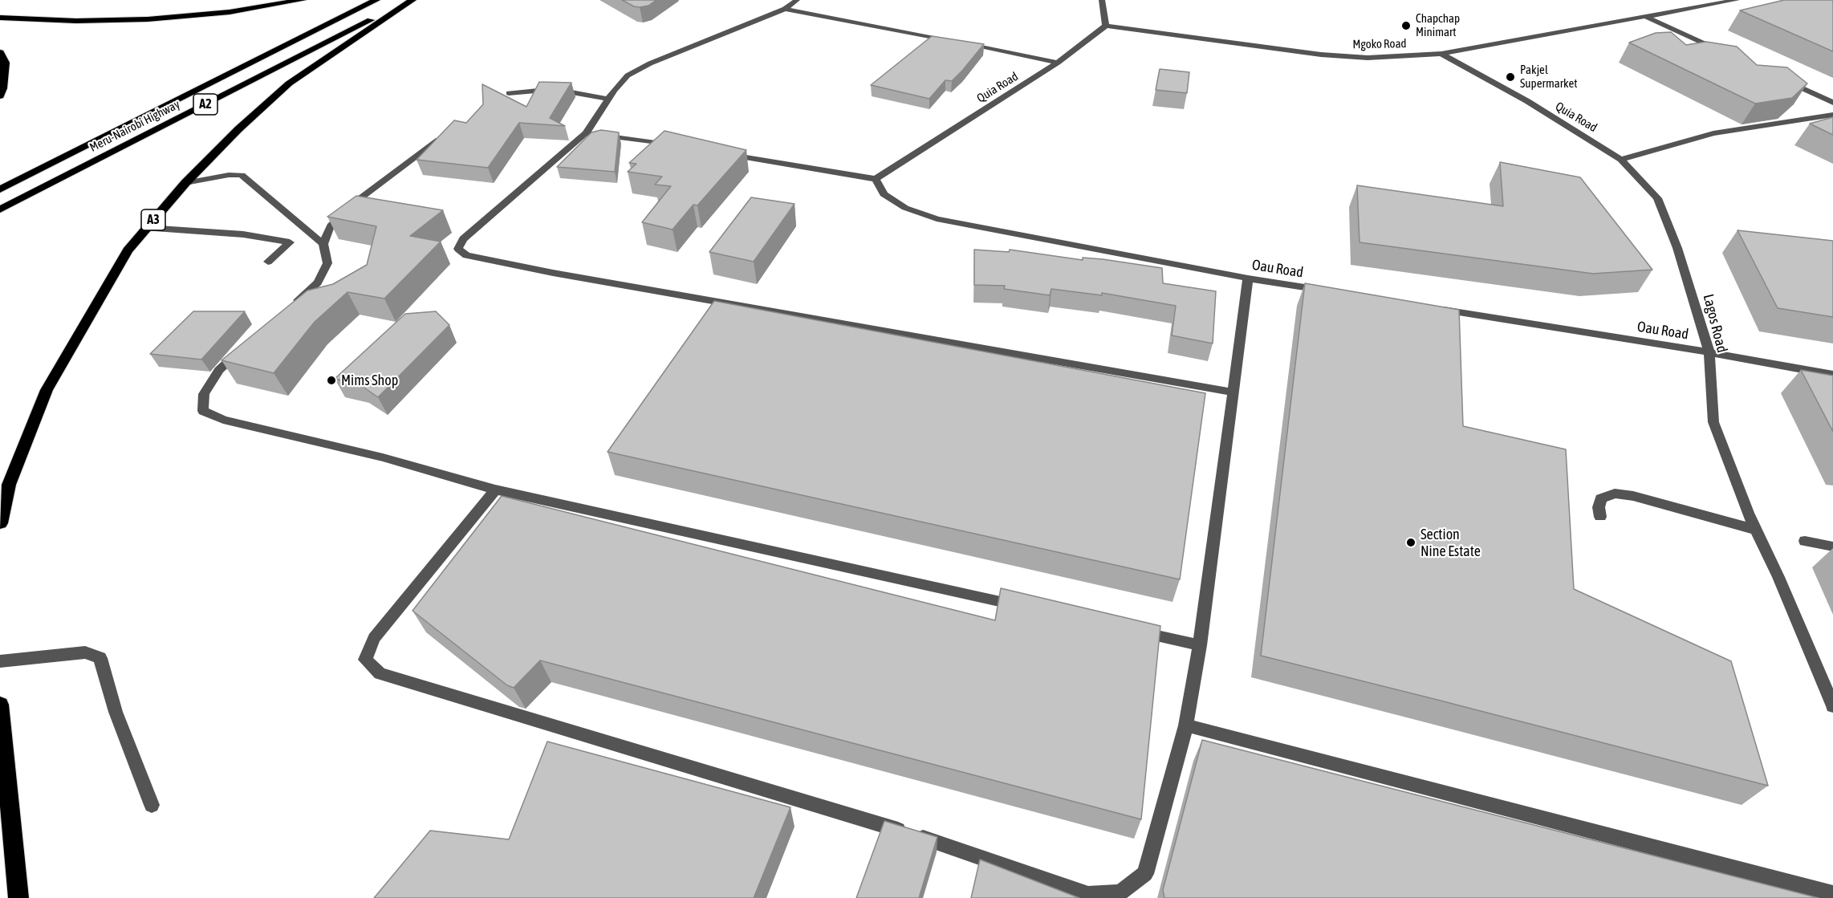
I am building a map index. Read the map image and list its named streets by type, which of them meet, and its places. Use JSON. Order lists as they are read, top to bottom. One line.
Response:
{"streets":{"highway":["A2","Meru-Nairobi Highway","A3"],"street":["Mgoko Road","Quia Road","Oau Road","Lagos Road"]},"crossings":[["Mgoko Road","Quia Road"],["Quia Road","Oau Road"],["Quia Road","Lagos Road"],["Meru-Nairobi Highway","A3"],["Oau Road","Lagos Road"]],"places":["Chapchap Minimart","Pakjel Supermarket","Mims Shop","Section Nine Estate"]}
